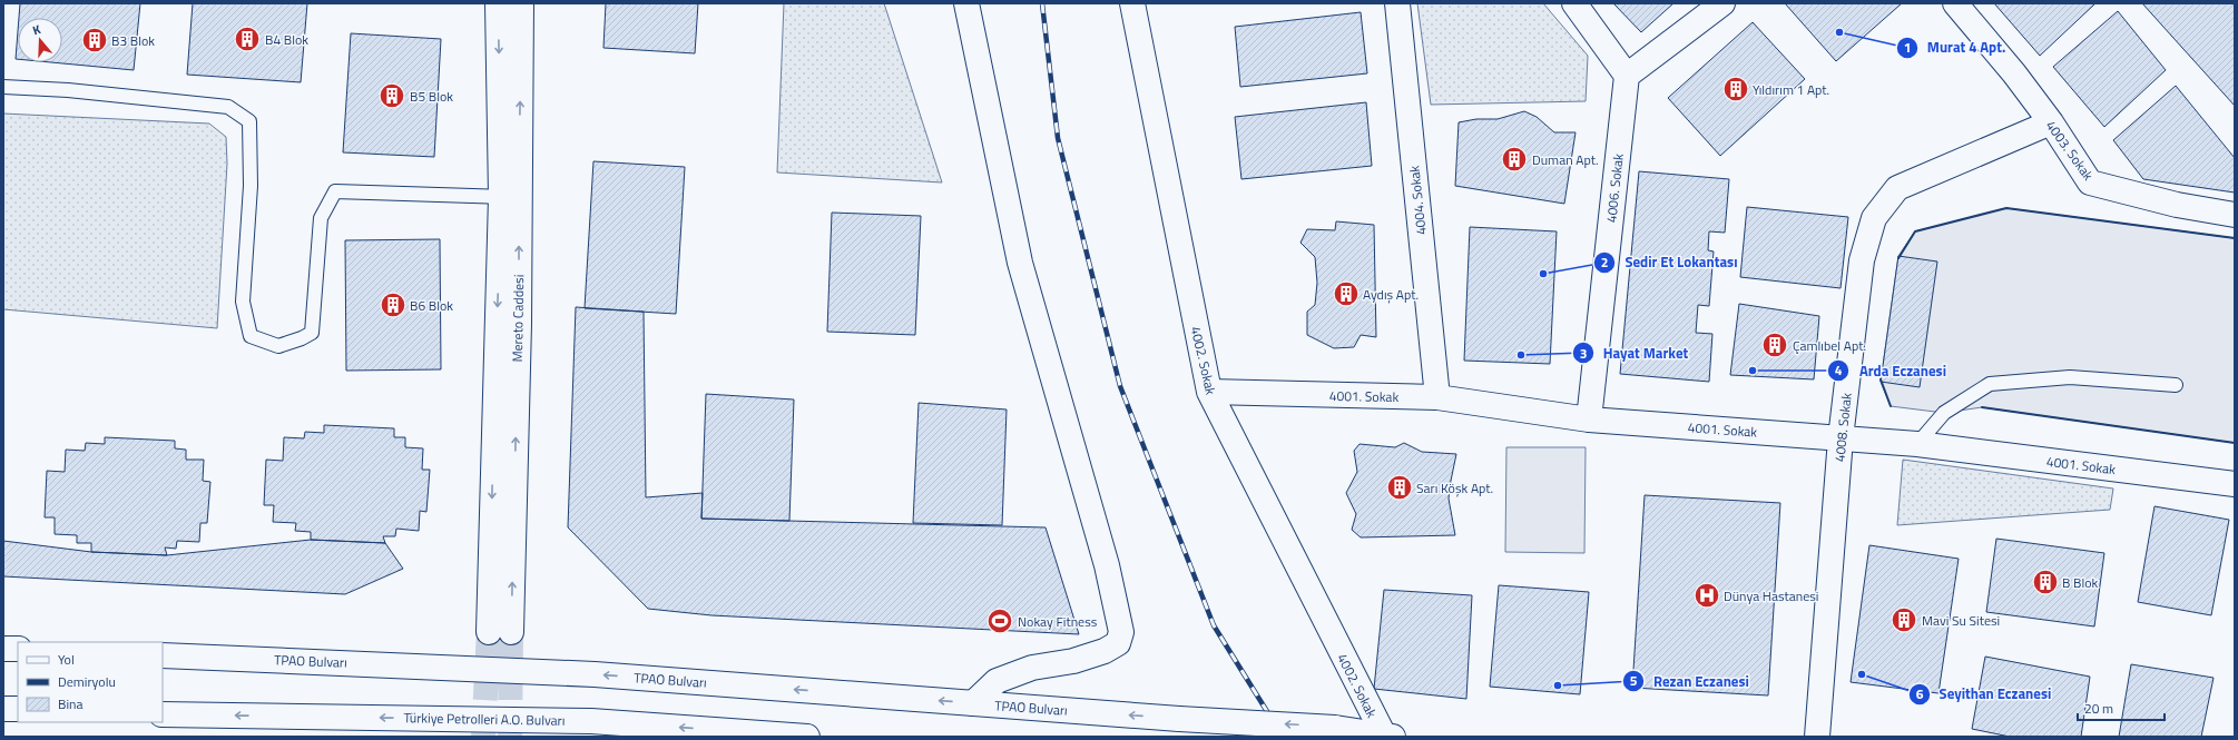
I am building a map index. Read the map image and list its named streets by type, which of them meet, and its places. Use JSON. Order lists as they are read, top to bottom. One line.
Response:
{"streets":{"main road":["4003. Sokak","4006. Sokak","4004. Sokak","Mereto Caddesi","4002. Sokak","4001. Sokak","4008. Sokak","TPAO Bulvarı","Türkiye Petrolleri A.O. Bulvarı"]},"crossings":[["4003. Sokak","4008. Sokak"],["4006. Sokak","4001. Sokak"],["4004. Sokak","4001. Sokak"],["4002. Sokak","4001. Sokak"],["4002. Sokak","TPAO Bulvarı"],["4001. Sokak","4008. Sokak"]],"one_way":["TPAO Bulvarı","Türkiye Petrolleri A.O. Bulvarı"],"places":{"other":["Murat 4 Apt.","Sedir Et Lokantası","Hayat Market","Arda Eczanesi","Seyithan Eczanesi","Rezan Eczanesi"],"building":["B4 Blok","B3 Blok","Yıldırım 1 Apt.","B5 Blok","Duman Apt.","Aydış Apt.","B6 Blok","Çamlıbel Apt.","Sarı Köşk Apt.","B Blok","Mavi Su Sitesi"],"hospital":["Dünya Hastanesi"],"sports":["Nokay Fitness"]},"legend":["Yol","Demiryolu","Bina"],"scale_bar":"20 m","north":"top"}
